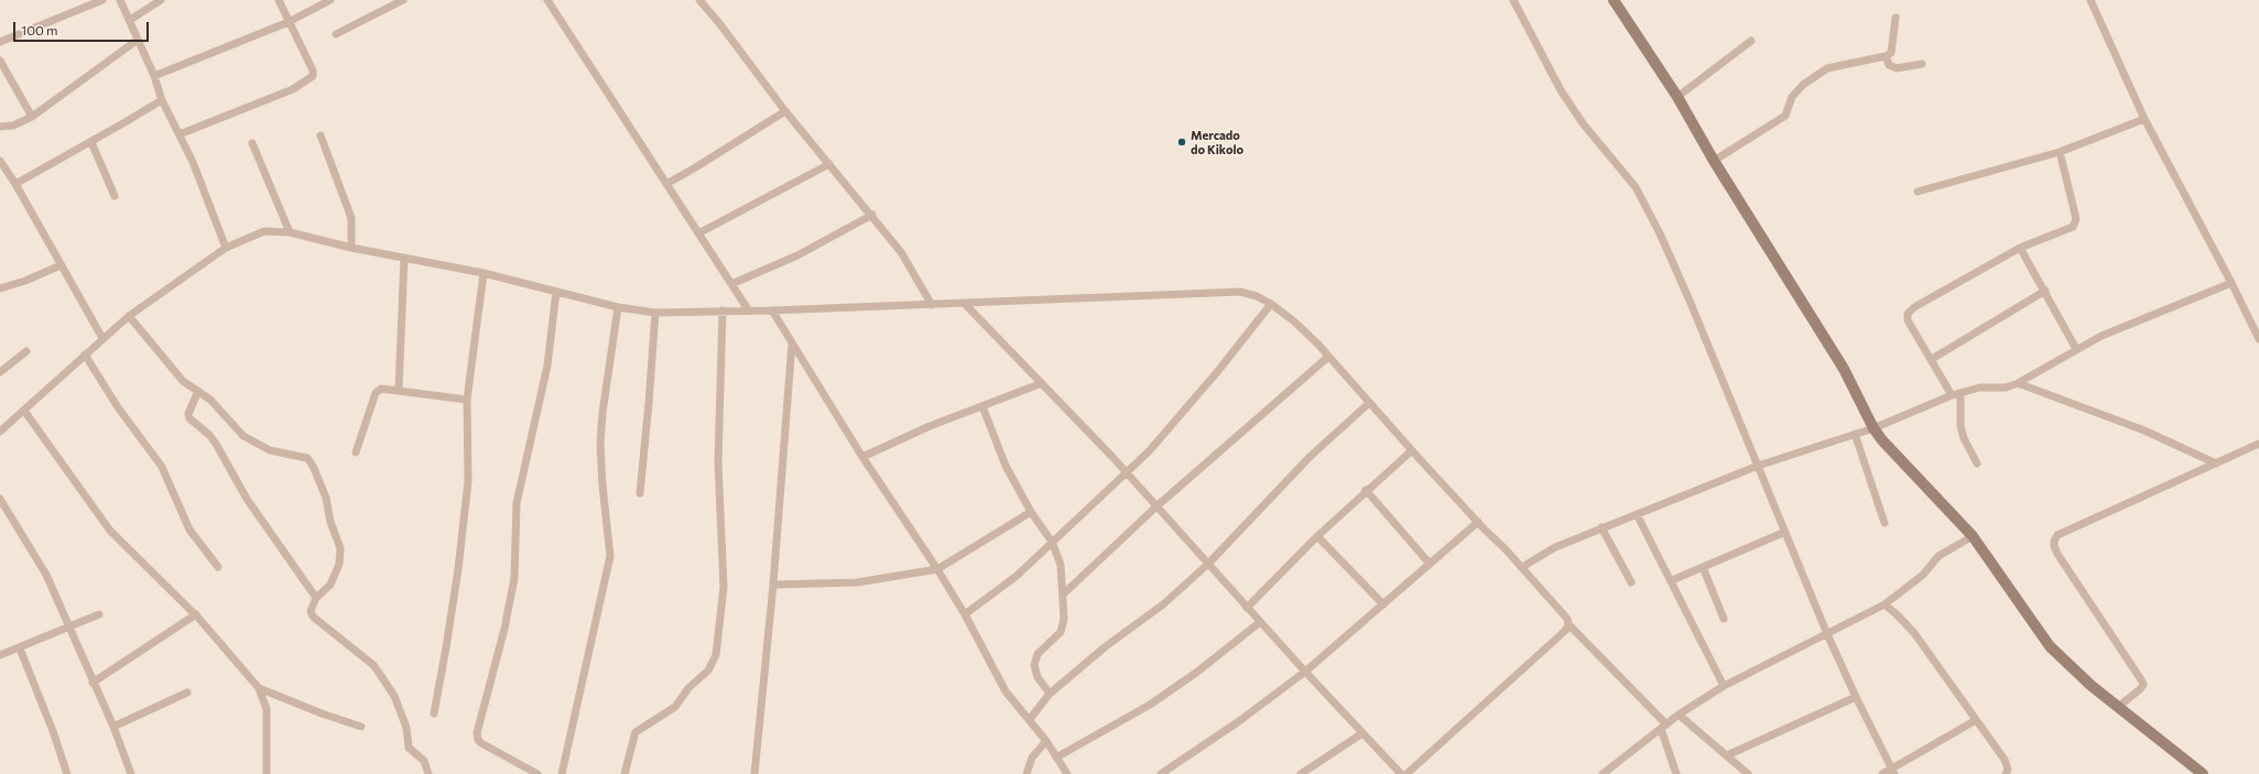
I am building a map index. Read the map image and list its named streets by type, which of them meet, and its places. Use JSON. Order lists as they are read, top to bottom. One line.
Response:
{"places":["Mercado do Kikolo"],"scale_bar":"100 m"}
